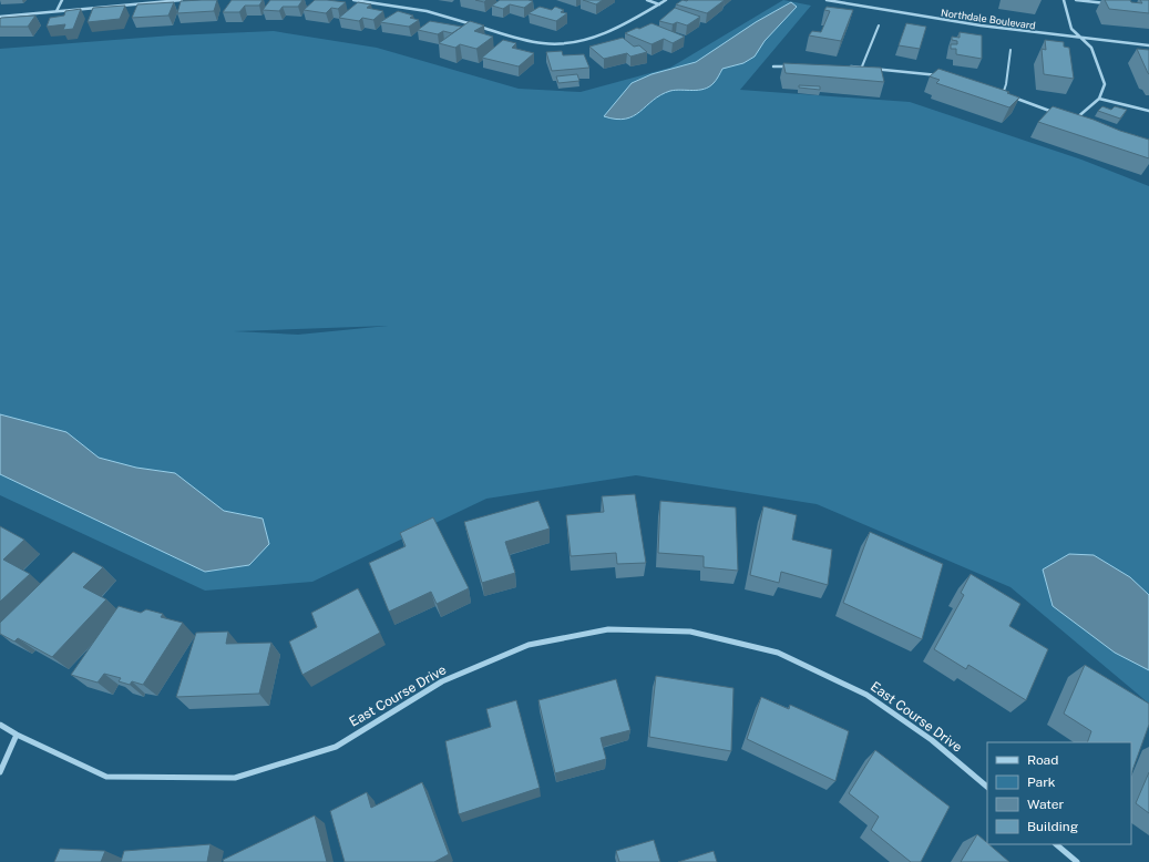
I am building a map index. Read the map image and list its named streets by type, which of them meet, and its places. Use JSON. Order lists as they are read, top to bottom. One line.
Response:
{"streets":{"street":["Northdale Boulevard","East Course Drive"]},"legend":["Road","Park","Water","Building"]}
